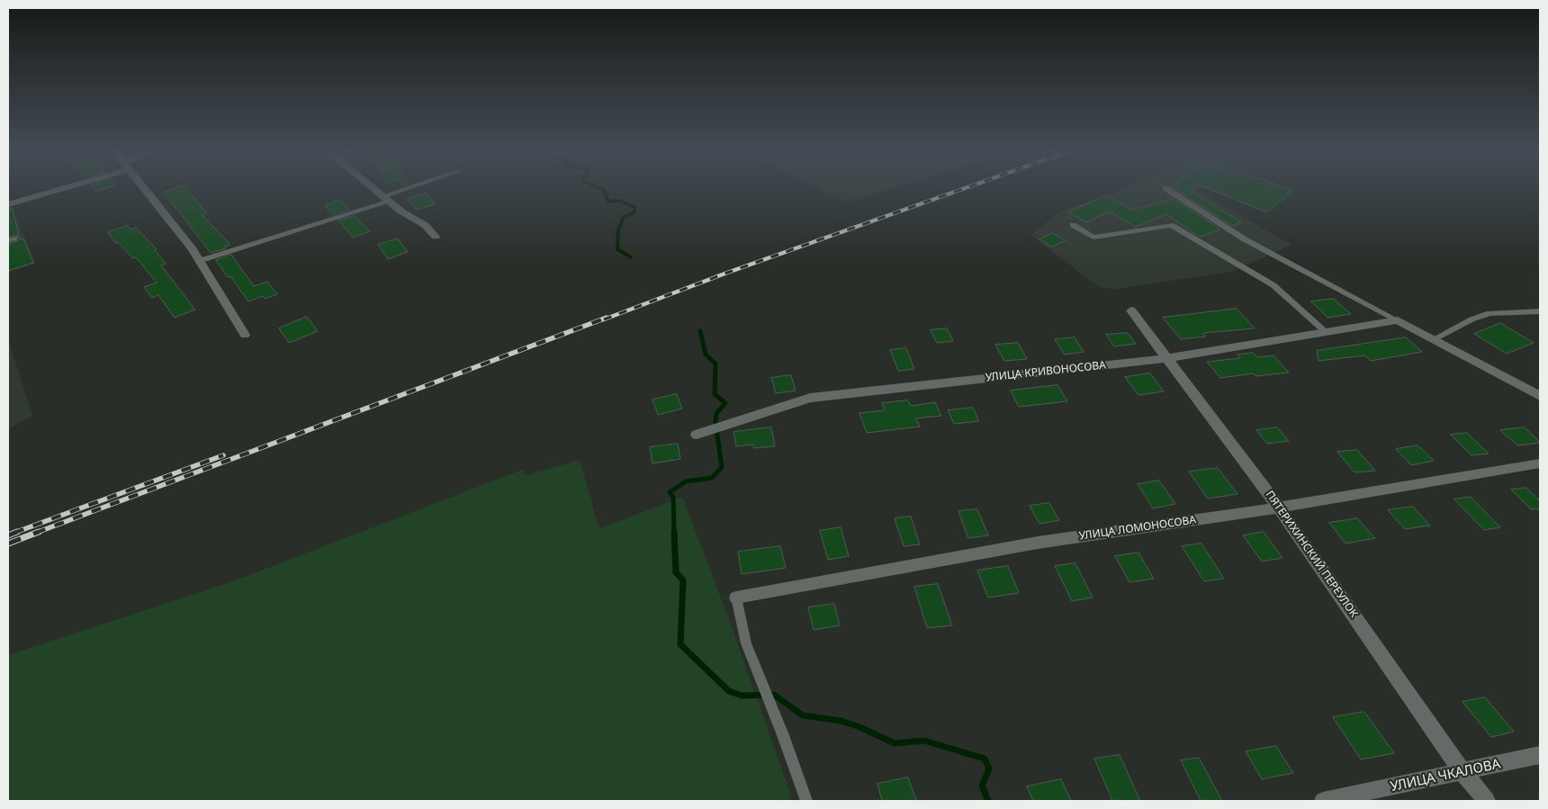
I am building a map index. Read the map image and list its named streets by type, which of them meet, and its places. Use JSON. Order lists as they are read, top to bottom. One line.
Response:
{"streets":{"street":["УЛИЦА КРИВОНОСОВА","УЛИЦА ЛОМОНОСОВА","ПЯТЕРИХИНСКИЙ ПЕРЕУЛОК","УЛИЦА ЧКАЛОВА"]},"crossings":[["УЛИЦА КРИВОНОСОВА","ПЯТЕРИХИНСКИЙ ПЕРЕУЛОК"],["УЛИЦА ЛОМОНОСОВА","ПЯТЕРИХИНСКИЙ ПЕРЕУЛОК"],["ПЯТЕРИХИНСКИЙ ПЕРЕУЛОК","УЛИЦА ЧКАЛОВА"]]}
